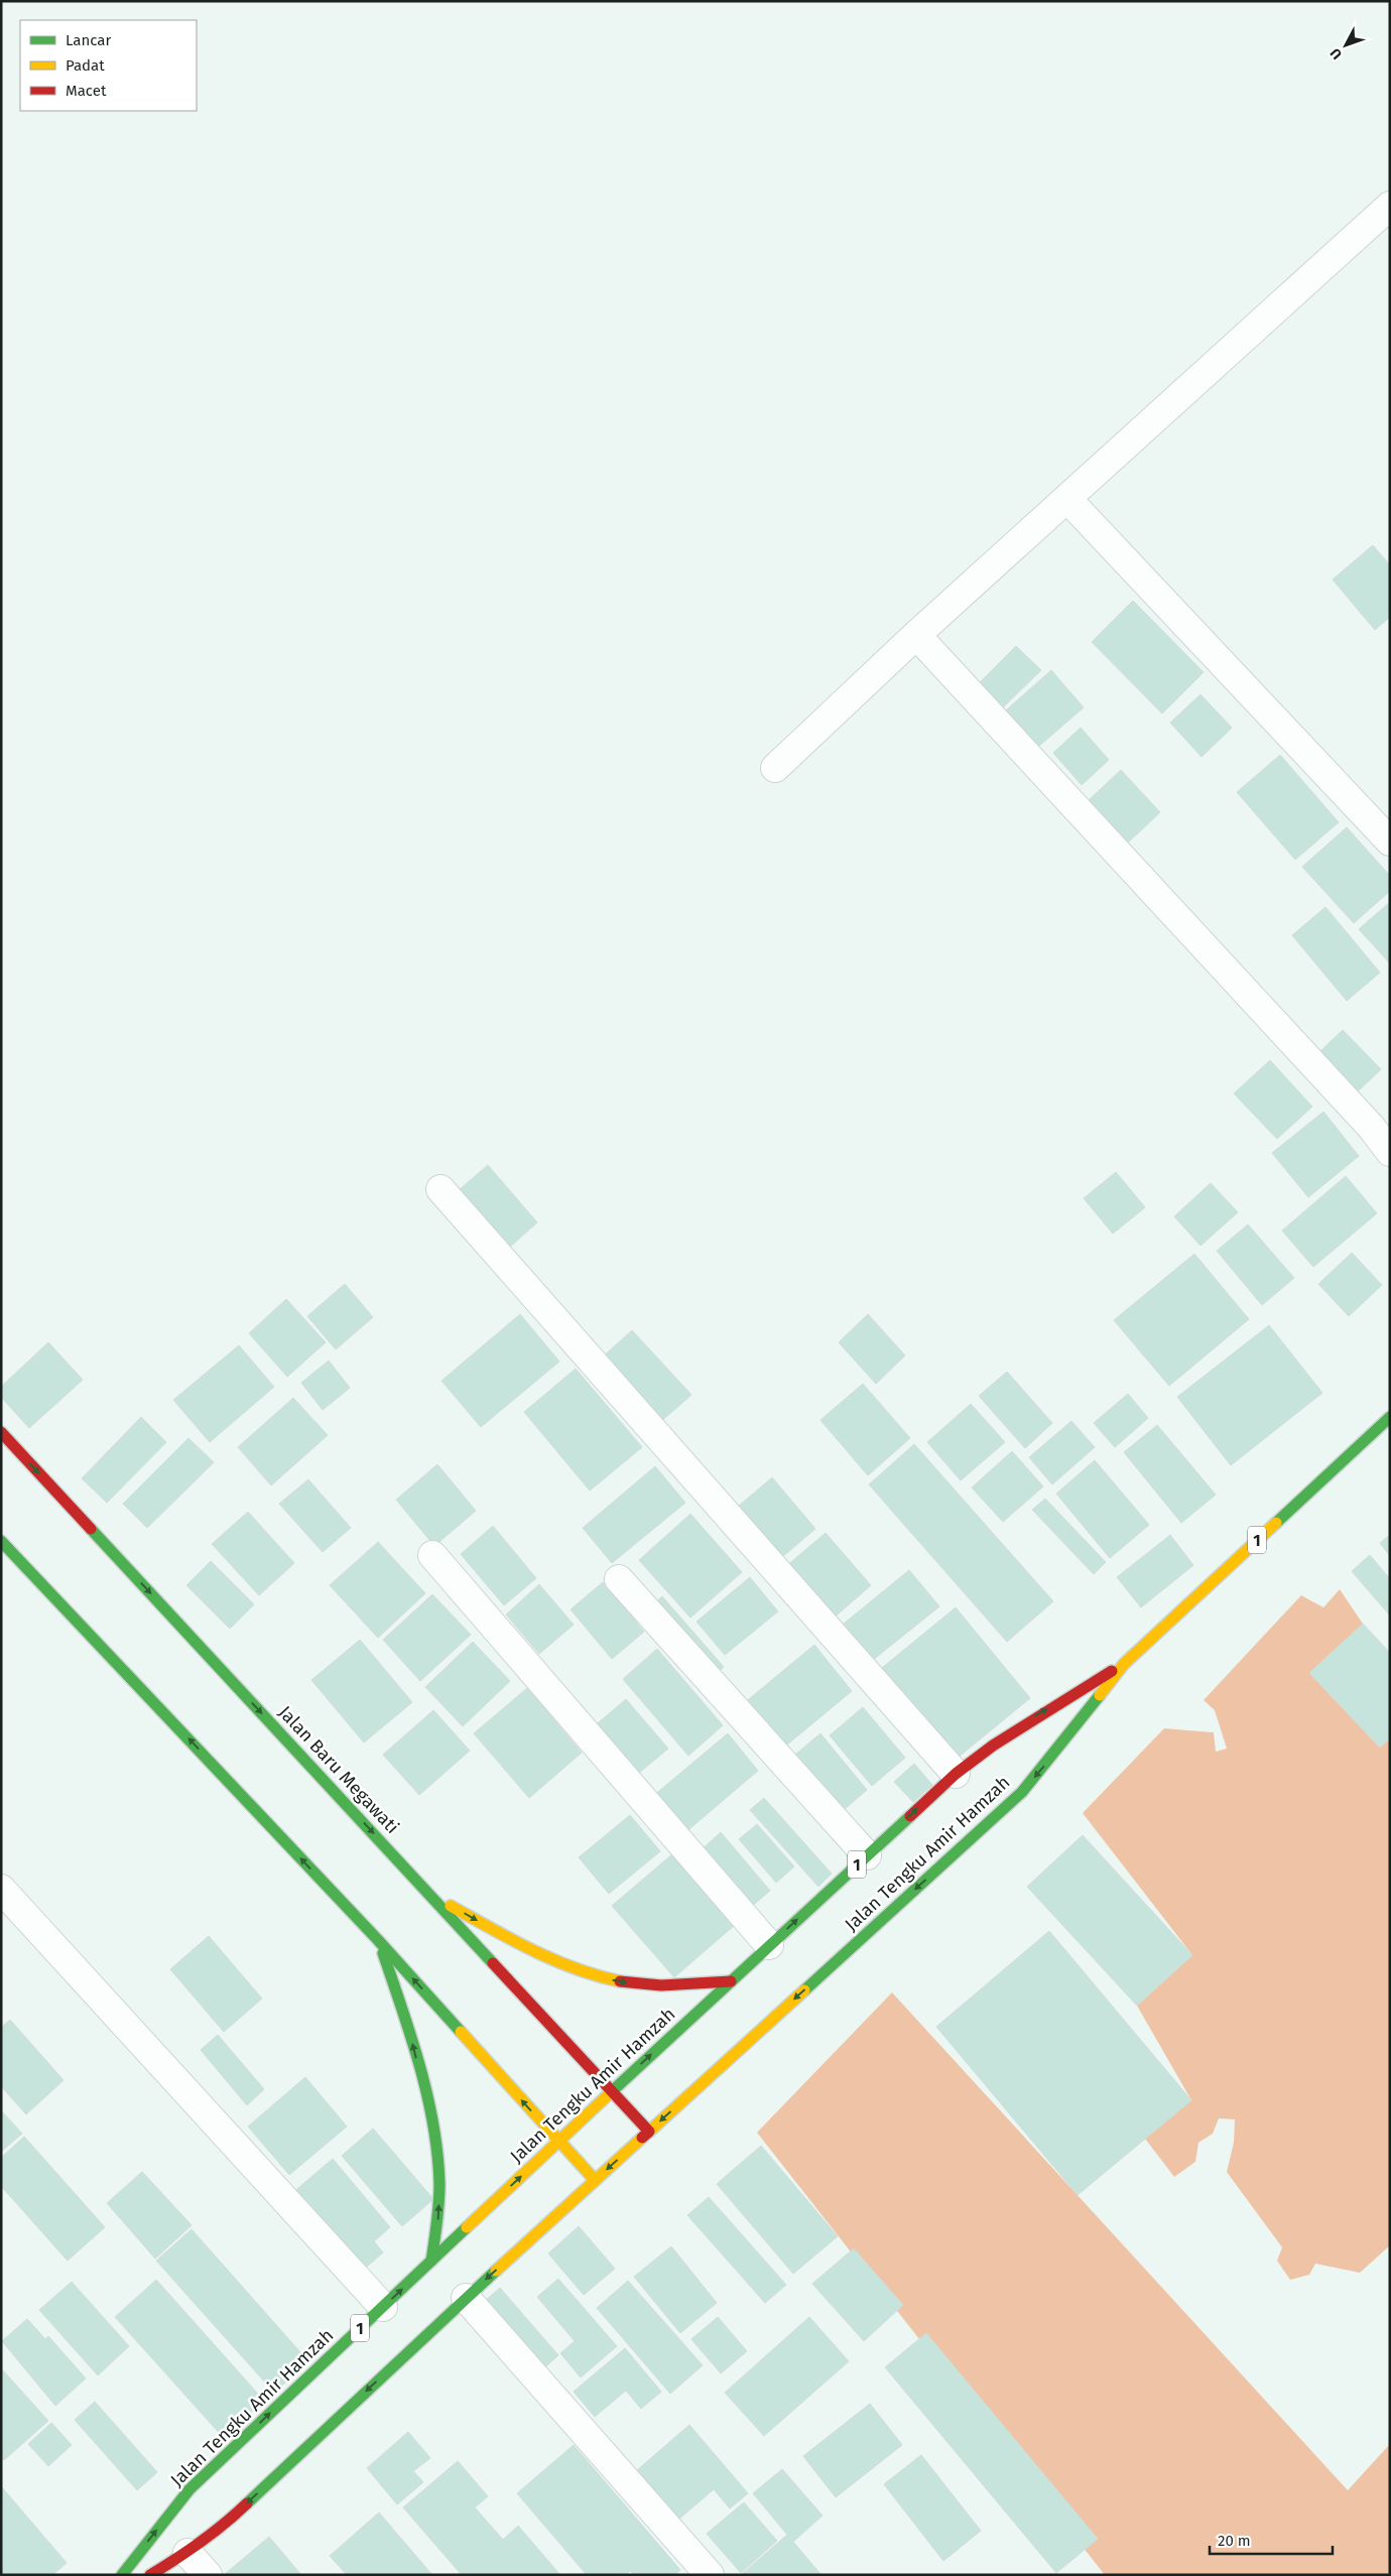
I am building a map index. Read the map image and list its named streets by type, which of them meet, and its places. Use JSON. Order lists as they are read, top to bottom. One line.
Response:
{"streets":{"main road":["1","Jalan Baru Megawati","Jalan Tengku Amir Hamzah"]},"crossings":[["Jalan Baru Megawati","Jalan Tengku Amir Hamzah"]],"legend":["Lancar","Padat","Macet"],"scale_bar":"20 m","north":"bottom left"}
